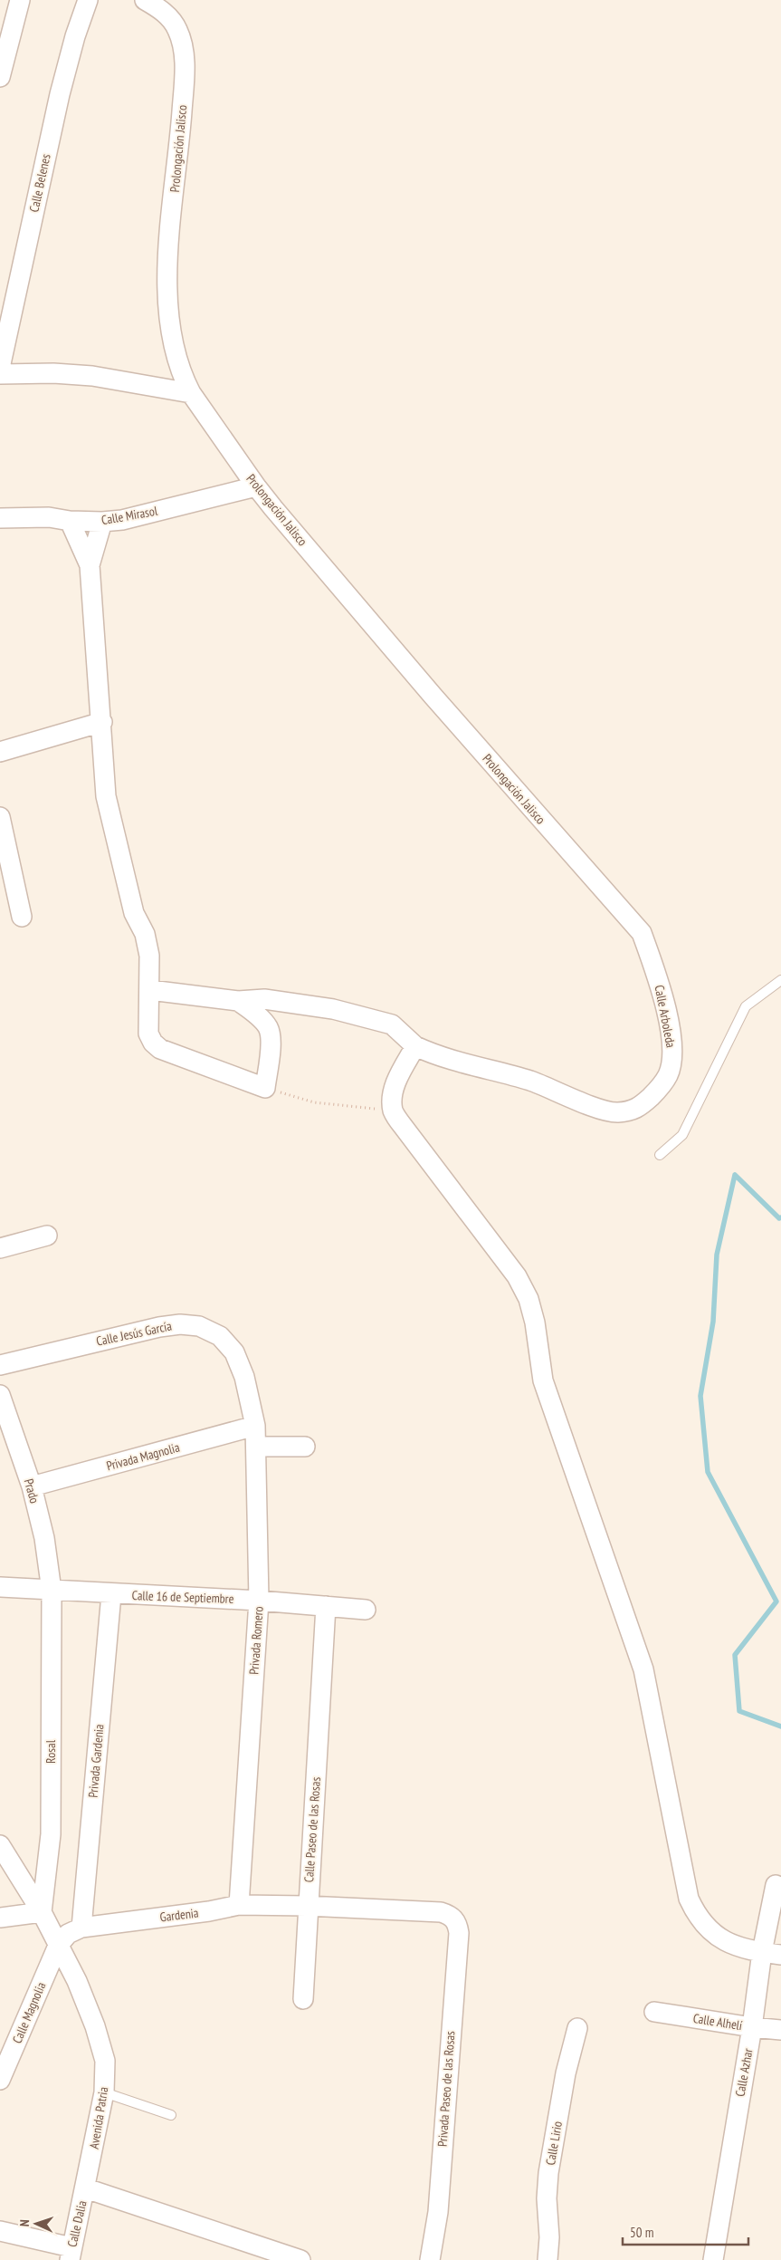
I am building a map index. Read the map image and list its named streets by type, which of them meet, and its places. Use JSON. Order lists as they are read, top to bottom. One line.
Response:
{"streets":{"street":["Prolongación Jalisco","Calle Belenes","Calle Mirasol","Calle Arboleda","Calle Jesús García","Privada Magnolia","Prado","Calle 16 de Septiembre","Privada Romero","Rosal","Privada Gardenia","Calle Paseo de las Rosas","Gardenia","Calle Magnolia","Calle Alhelí","Calle Azhar","Privada Paseo de las Rosas","Avenida Patria","Calle Lirio","Calle Dalia"]},"crossings":[["Prolongación Jalisco","Calle Mirasol"],["Prolongación Jalisco","Calle Arboleda"],["Calle Jesús García","Privada Romero"],["Privada Magnolia","Prado"],["Privada Magnolia","Privada Romero"],["Prado","Calle 16 de Septiembre"],["Prado","Rosal"],["Calle 16 de Septiembre","Privada Romero"],["Calle 16 de Septiembre","Rosal"],["Calle 16 de Septiembre","Privada Gardenia"],["Calle 16 de Septiembre","Calle Paseo de las Rosas"],["Privada Romero","Gardenia"],["Rosal","Avenida Patria"],["Privada Gardenia","Gardenia"],["Calle Paseo de las Rosas","Gardenia"],["Calle Paseo de las Rosas","Privada Paseo de las Rosas"],["Gardenia","Calle Magnolia"],["Gardenia","Privada Paseo de las Rosas"],["Gardenia","Avenida Patria"],["Calle Magnolia","Avenida Patria"],["Calle Alhelí","Calle Azhar"],["Avenida Patria","Calle Dalia"]],"scale_bar":"50 m","north":"left"}
